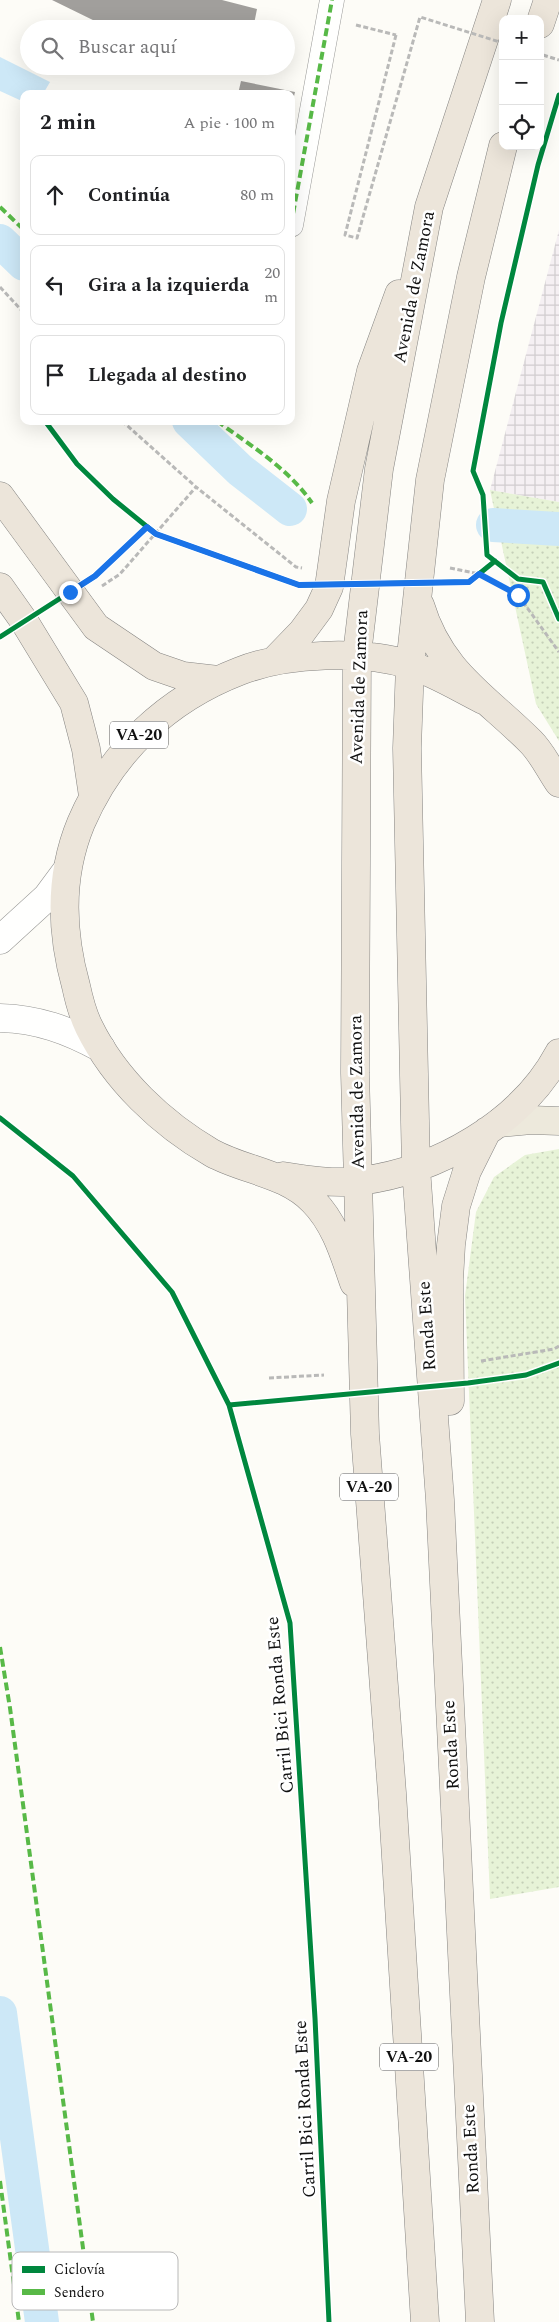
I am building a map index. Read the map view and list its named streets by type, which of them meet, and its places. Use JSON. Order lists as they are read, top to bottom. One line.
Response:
{"streets":{"highway":["Avenida de Zamora","VA-20","Ronda Este"],"cycle path":["Carril Bici Ronda Este"]},"crossings":[["Avenida de Zamora","VA-20"],["VA-20","Ronda Este"]],"legend":["Ciclovía","Sendero"],"page":{"map_buttons":["+","−"],"search":"Buscar aquí","heading":["2 min","A pie · 100 m"],"list":[["Continúa","80 m"],["Gira a la izquierda","20 m"],"Llegada al destino"]}}
